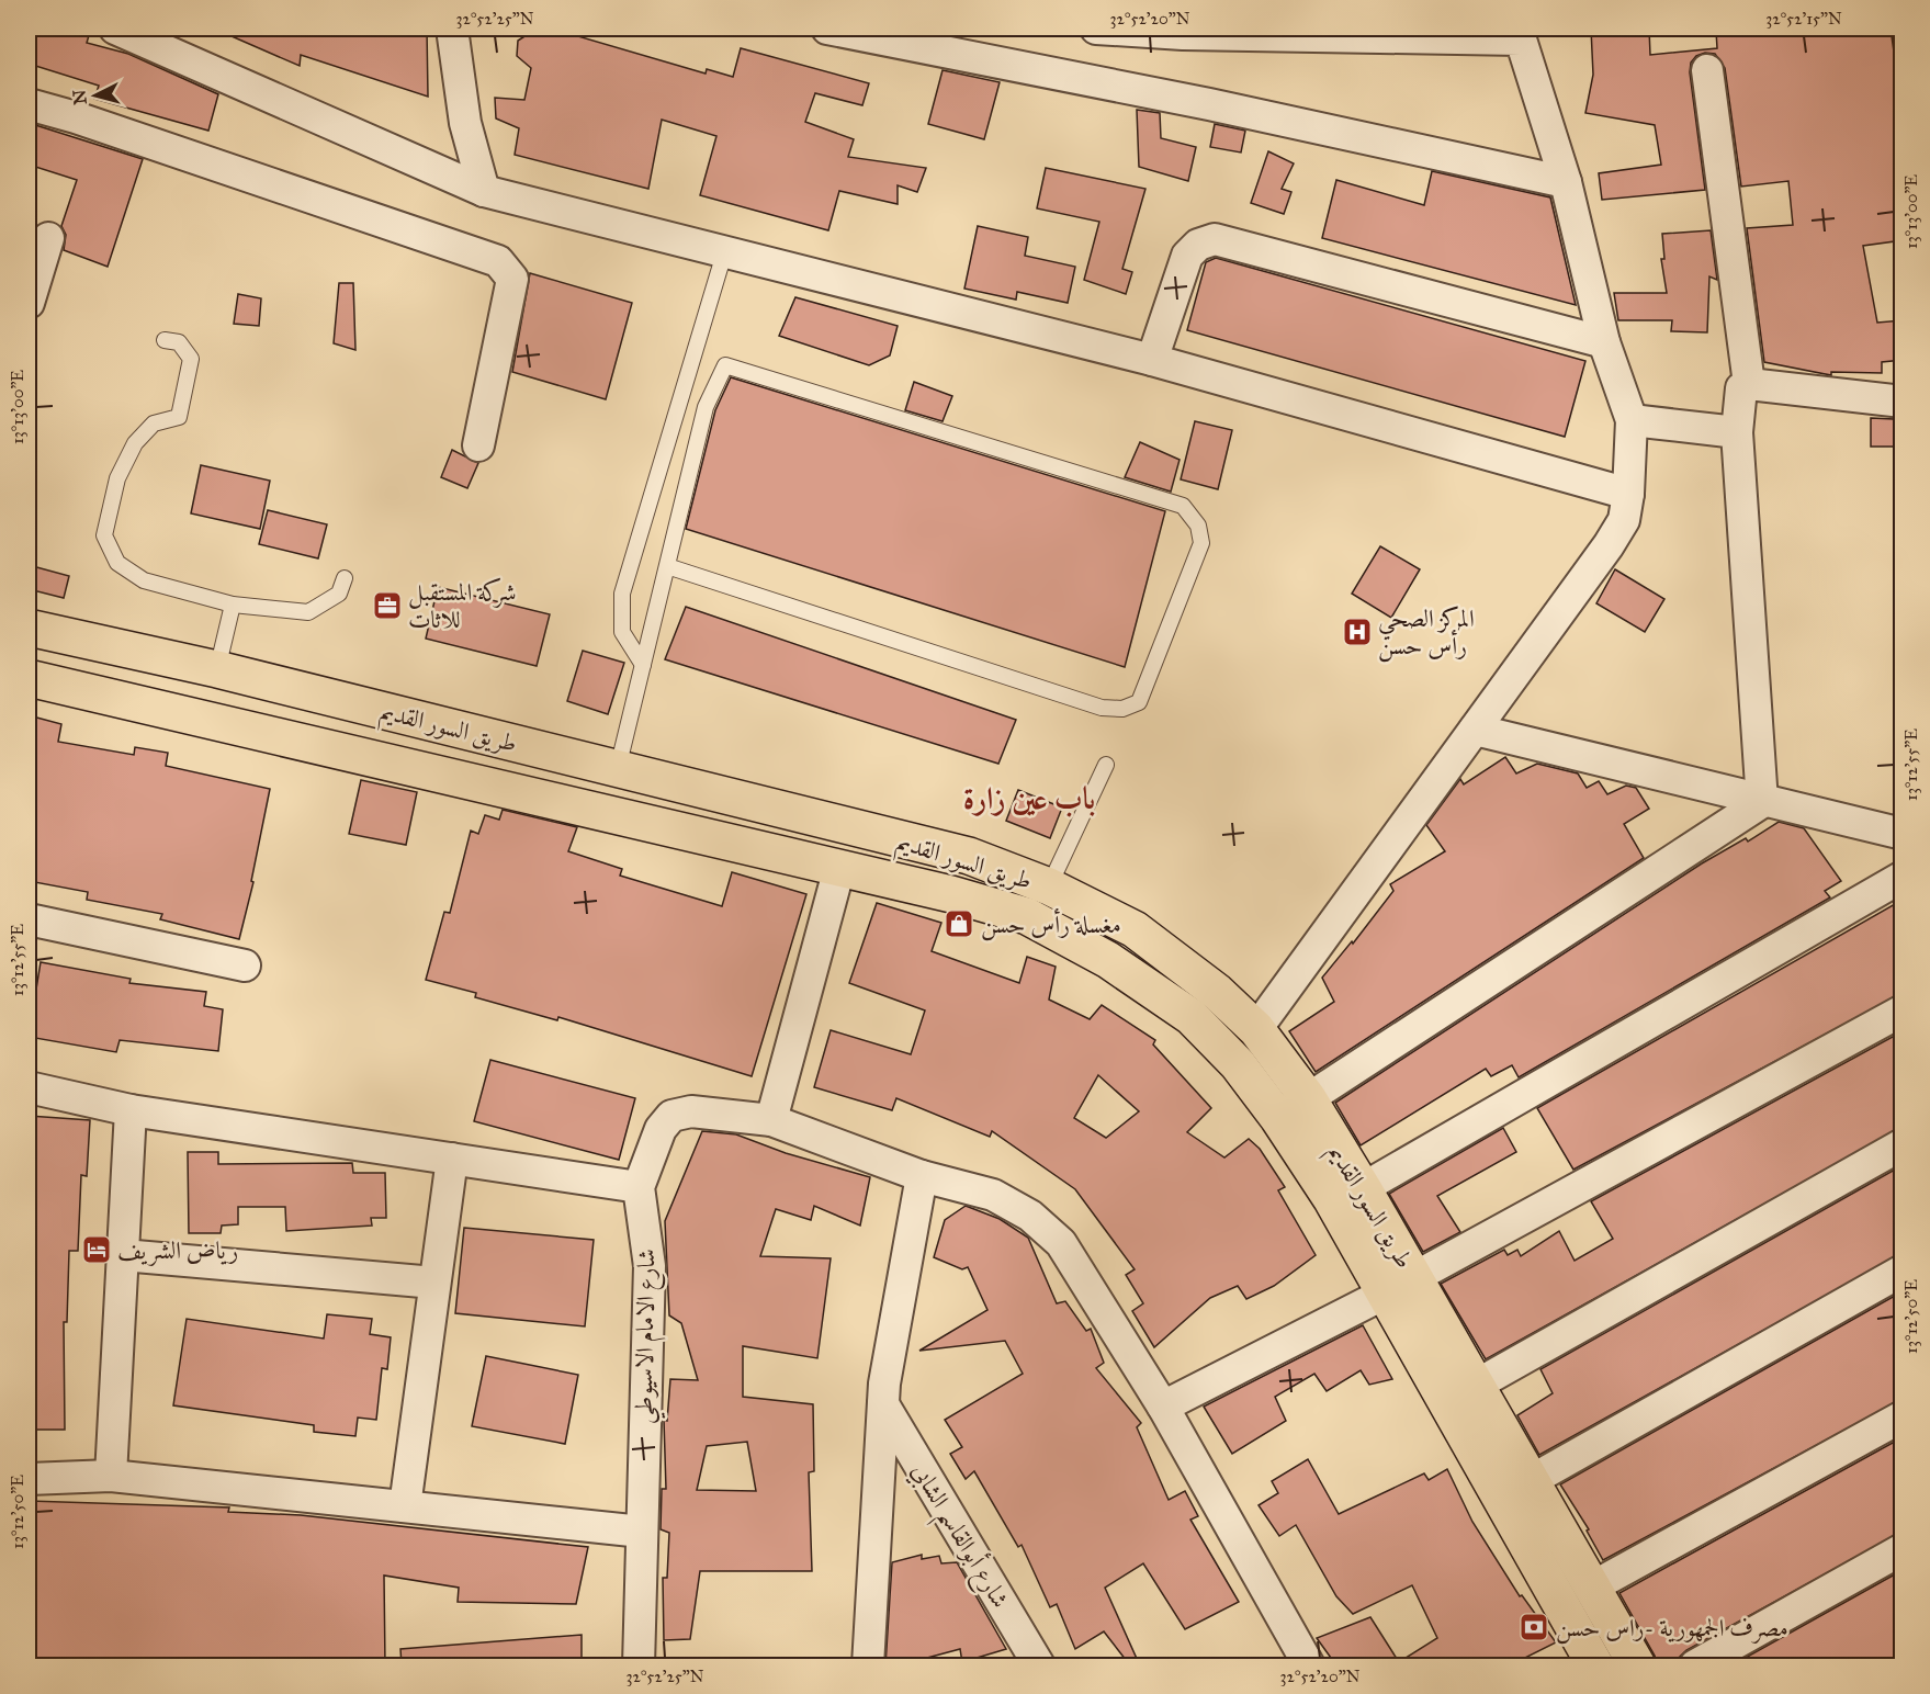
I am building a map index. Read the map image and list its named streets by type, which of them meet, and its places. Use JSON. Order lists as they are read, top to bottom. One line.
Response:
{"streets":{"main road":["طريق السور القديم"],"street":["شارع الامام الاسيوطي","شارع أبوالقاسم الشابي"]},"districts":["باب عين زارة"],"places":{"office":["شركة المستقبل للاثات"],"hospital":["المركز الصحي رأس حسن"],"shop":["مغسلة رأس حسن"],"hotel":["رياض الشريف"],"bank":["مصرف الجمهورية -راس حسن"]},"north":"left","coordinates":["32°52'25\"N","32°52'20\"N","32°52'15\"N","13°13'00\"E","13°12'55\"E","13°12'50\"E"]}
